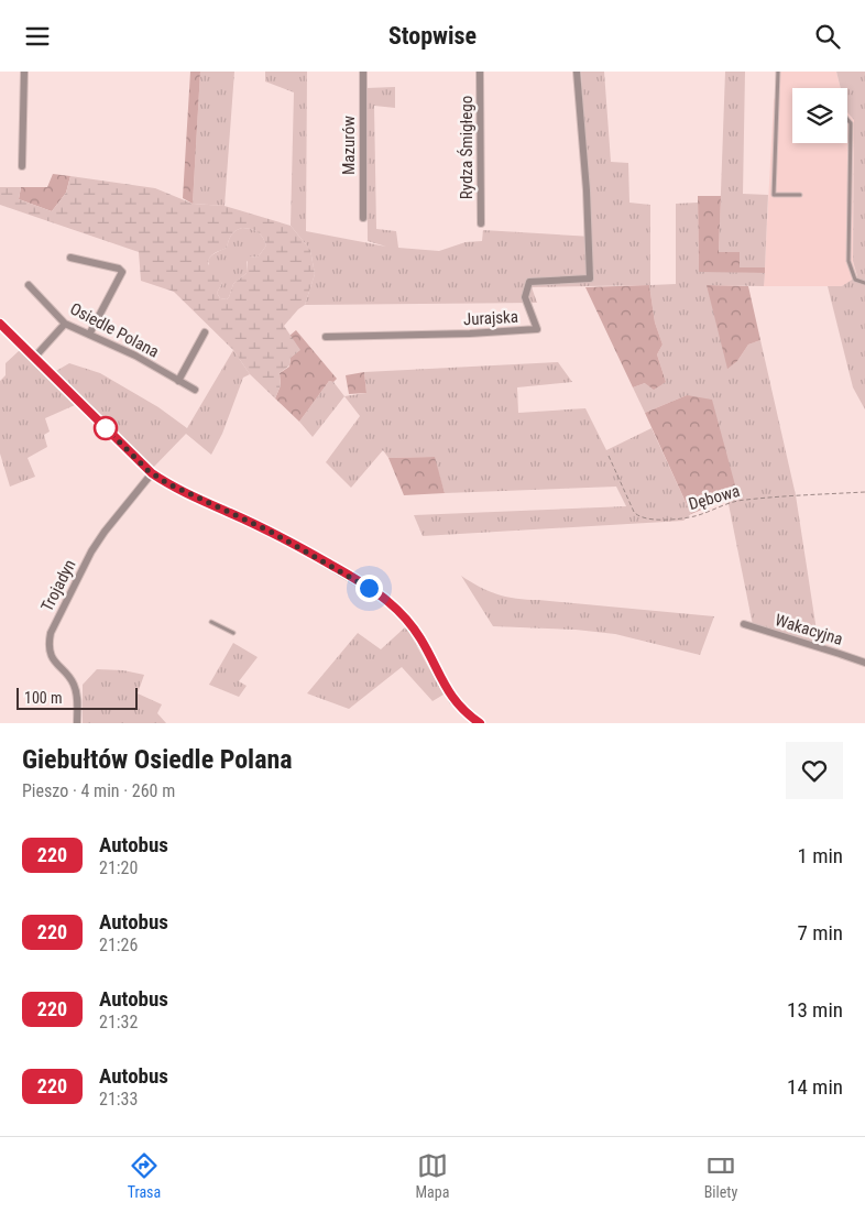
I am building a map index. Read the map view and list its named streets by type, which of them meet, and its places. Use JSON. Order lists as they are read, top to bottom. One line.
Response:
{"streets":{"street":["Mazurów","Rydza Śmigłego","Jurajska","Osiedle Polana","Trojadyn","Wakacyjna"],"path":["Dębowa"]},"lines":["bus line 220"],"scale_bar":"100 m","page":{"header":"Stopwise","scale":"100 m","heading":["Giebułtów Osiedle Polana","Pieszo · 4 min · 260 m"],"list":[{"mark":"220","name":"Autobus","note":"21:20","value":"1 min"},{"mark":"220","name":"Autobus","note":"21:26","value":"7 min"},{"mark":"220","name":"Autobus","note":"21:32","value":"13 min"},{"mark":"220","name":"Autobus","note":"21:33","value":"14 min"}],"tabs":["Trasa","Mapa","Bilety"]}}
